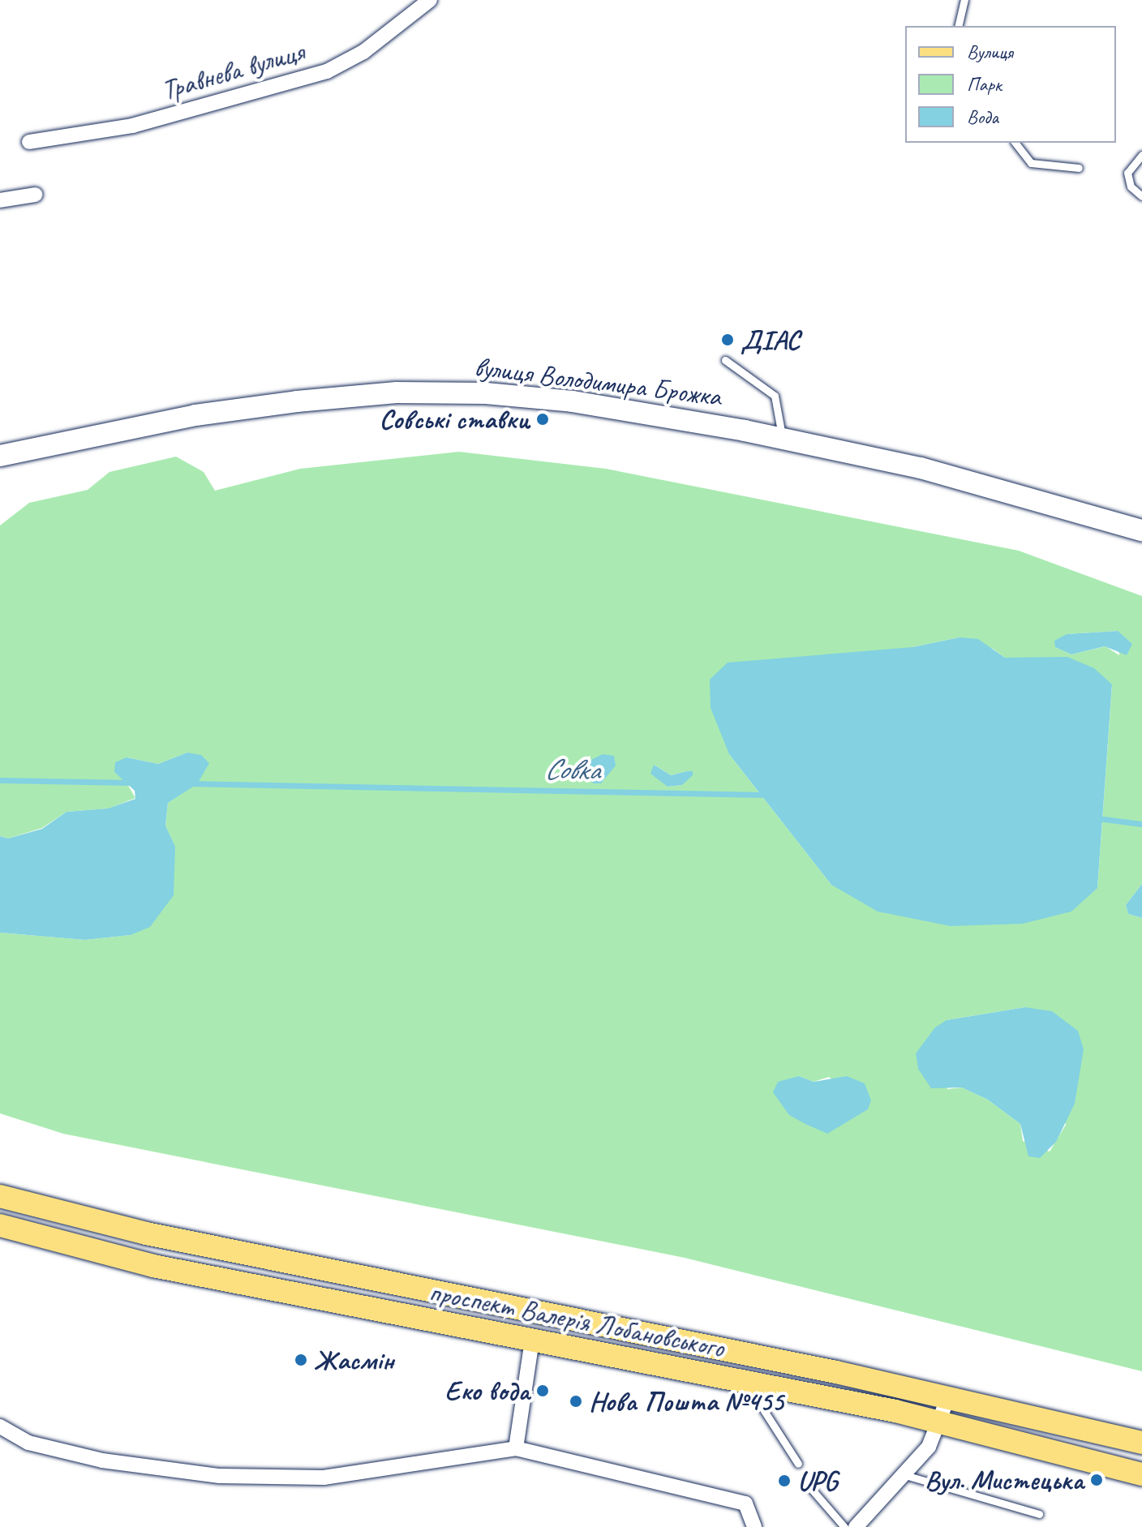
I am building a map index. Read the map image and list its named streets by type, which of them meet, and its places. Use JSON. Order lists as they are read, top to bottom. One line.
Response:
{"streets":{"main road":["вулиця Володимира Брожка","проспект Валерія Лобановського"],"street":["Травнева вулиця"]},"water":["Совка"],"places":["ДІАС","Совські ставки","Жасмін","Еко вода","Нова Пошта №455","Вул. Мистецька","UPG"],"legend":["Вулиця","Парк","Вода"]}
